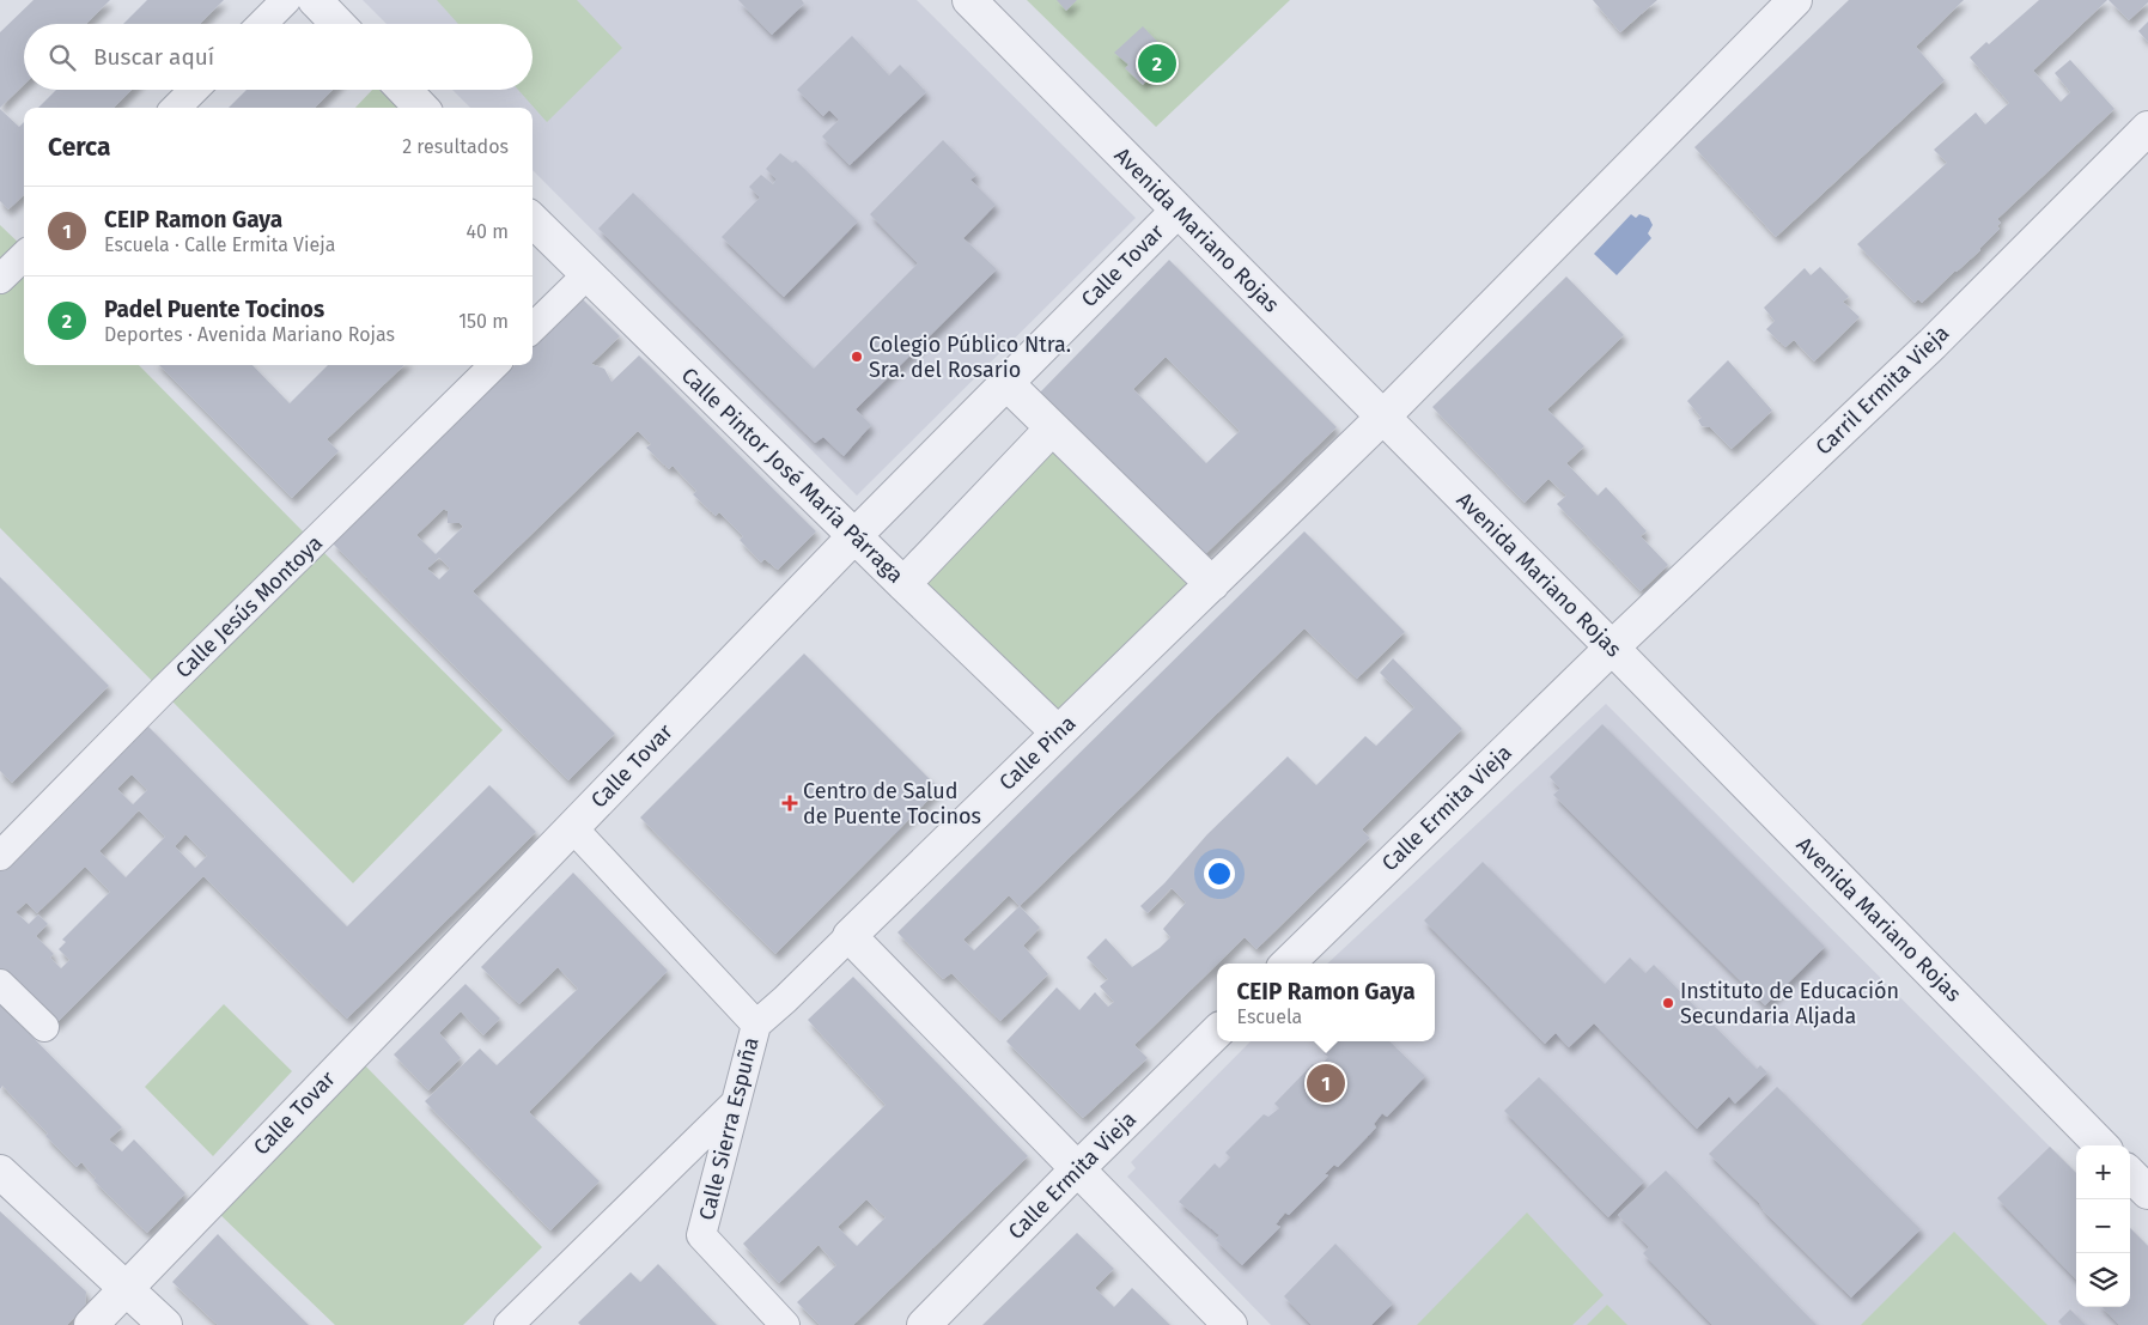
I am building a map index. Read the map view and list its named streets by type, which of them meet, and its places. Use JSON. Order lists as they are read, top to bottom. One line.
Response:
{"streets":{"street":["Avenida Mariano Rojas","Calle Tovar","Carril Ermita Vieja","Calle Pintor José María Párraga","Calle Jesús Montoya","Calle Pina","Calle Ermita Vieja","Calle Sierra Espuña"]},"crossings":[["Avenida Mariano Rojas","Calle Tovar"],["Avenida Mariano Rojas","Carril Ermita Vieja"],["Avenida Mariano Rojas","Calle Pina"],["Avenida Mariano Rojas","Calle Ermita Vieja"],["Calle Tovar","Calle Pintor José María Párraga"],["Calle Tovar","Calle Sierra Espuña"],["Carril Ermita Vieja","Calle Ermita Vieja"],["Calle Pintor José María Párraga","Calle Pina"]],"places":{"other":["Colegio Público Ntra. Sra. del Rosario","Instituto de Educación Secundaria Aljada"],"health":["Centro de Salud de Puente Tocinos"]},"page":{"search":"Buscar aquí","pins":["2","1"],"heading":["Cerca","2 resultados"],"list":[{"mark":"1","name":"CEIP Ramon Gaya","note":"Escuela · Calle Ermita Vieja","value":"40 m"},{"mark":"2","name":"Padel Puente Tocinos","note":"Deportes · Avenida Mariano Rojas","value":"150 m"}],"popup":["CEIP Ramon Gaya","Escuela"],"map_buttons":["+","−"]}}
